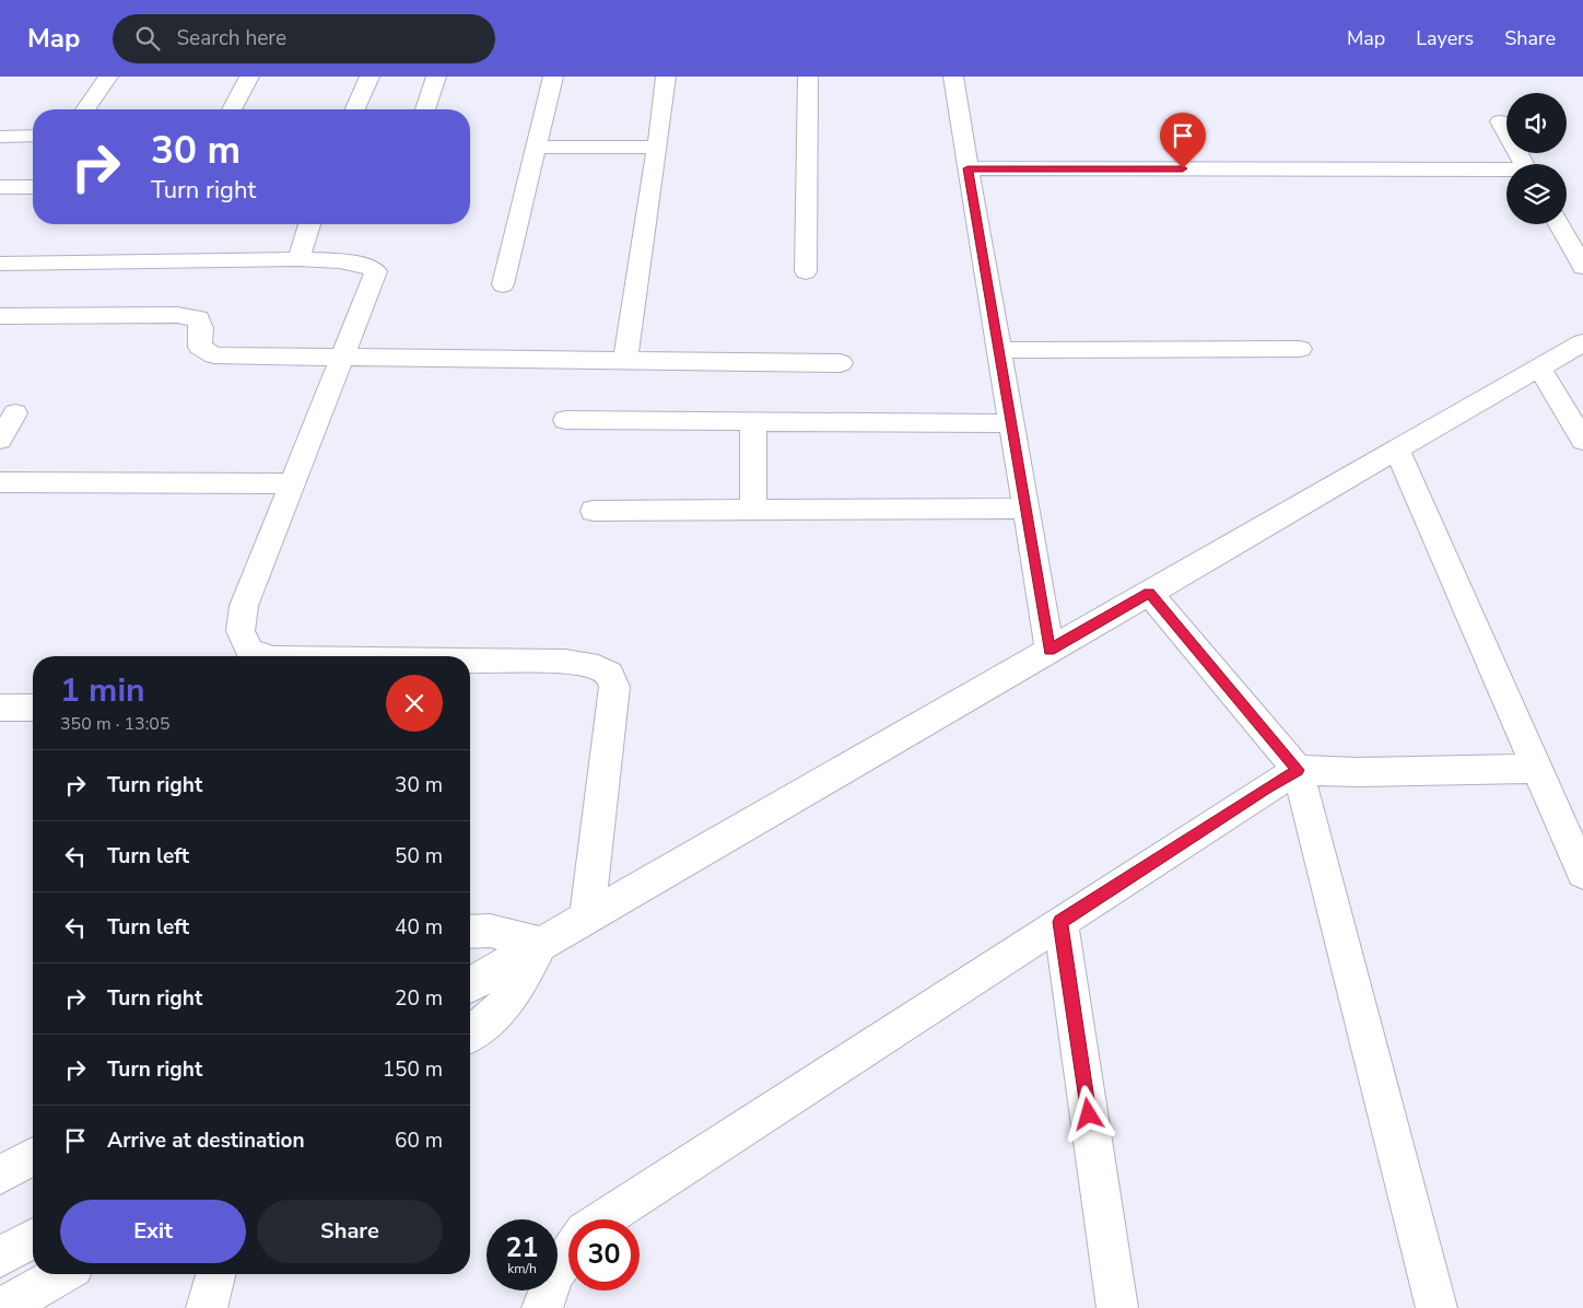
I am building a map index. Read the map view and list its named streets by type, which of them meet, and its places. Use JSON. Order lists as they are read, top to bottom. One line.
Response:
{"page":{"header":"Map","search":"Search here","nav":["Map","Layers","Share"],"turn":["30 m","Turn right"],"heading":["1 min","350 m · 13:05"],"list":[{"name":"Turn right","value":"30 m"},{"name":"Turn left","value":"50 m"},{"name":"Turn left","value":"40 m"},{"name":"Turn right","value":"20 m"},{"name":"Turn right","value":"150 m"},{"name":"Arrive at destination","value":"60 m"}],"buttons":["Exit","Share"],"speed":"21 km/h","limit":"30"}}
